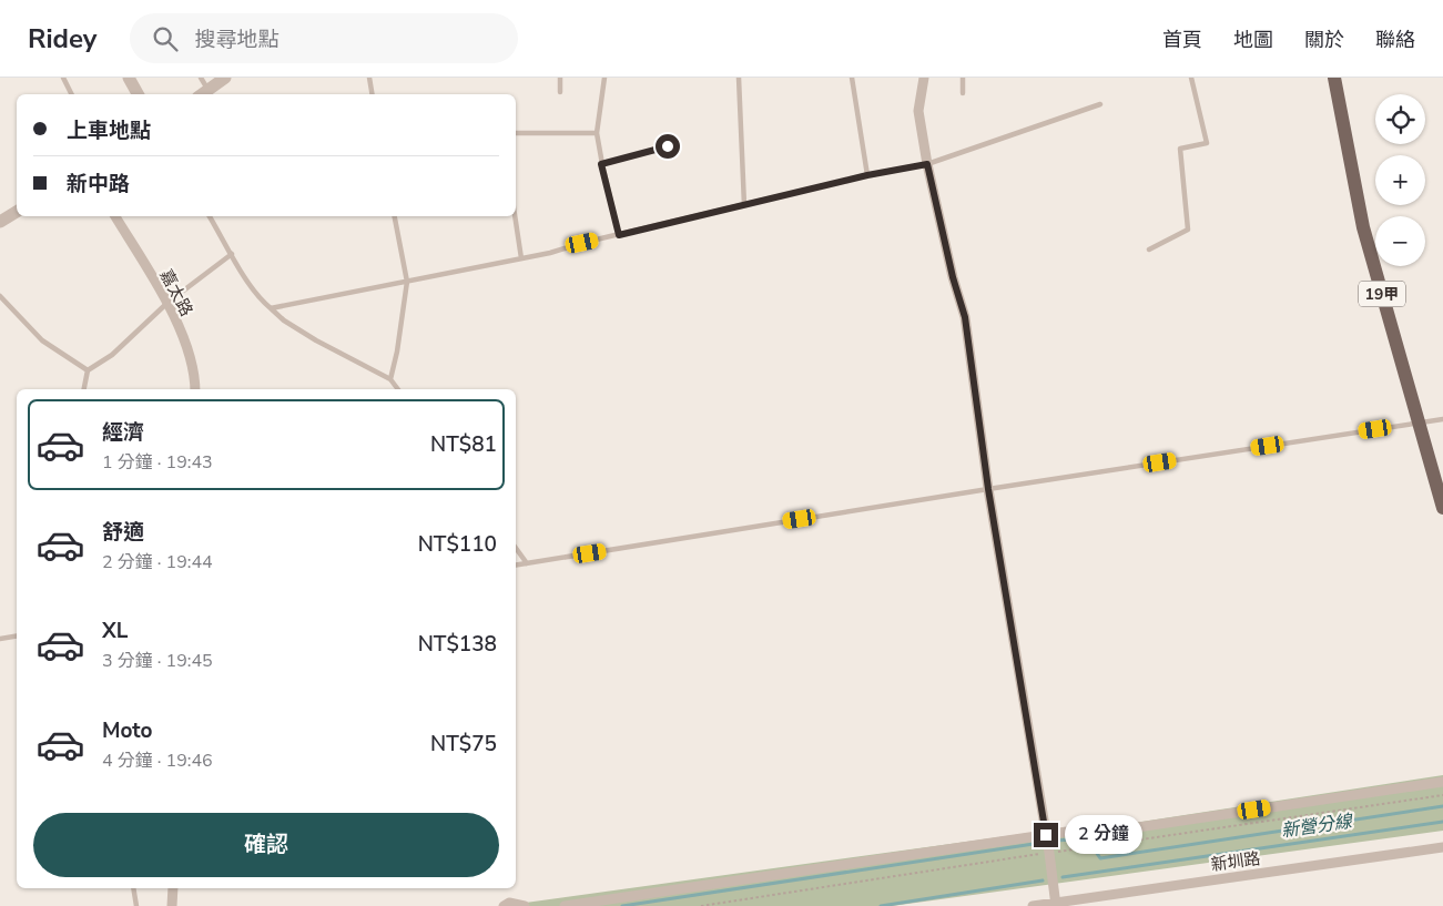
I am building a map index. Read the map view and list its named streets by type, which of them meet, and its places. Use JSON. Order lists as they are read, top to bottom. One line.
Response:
{"streets":{"main road":["19甲"],"street":["嘉太路","新圳路"]},"water":["新營分線"],"page":{"header":"Ridey","search":"搜尋地點","nav":["首頁","地圖","關於","聯絡"],"map_buttons":["+","−"],"banner":["上車地點","新中路"],"list":[{"name":"經濟","note":"1 分鐘 · 19:43","value":"NT$81"},{"name":"舒適","note":"2 分鐘 · 19:44","value":"NT$110"},{"name":"XL","note":"3 分鐘 · 19:45","value":"NT$138"},{"name":"Moto","note":"4 分鐘 · 19:46","value":"NT$75"}],"buttons":"確認","bubble":"2 分鐘"}}
